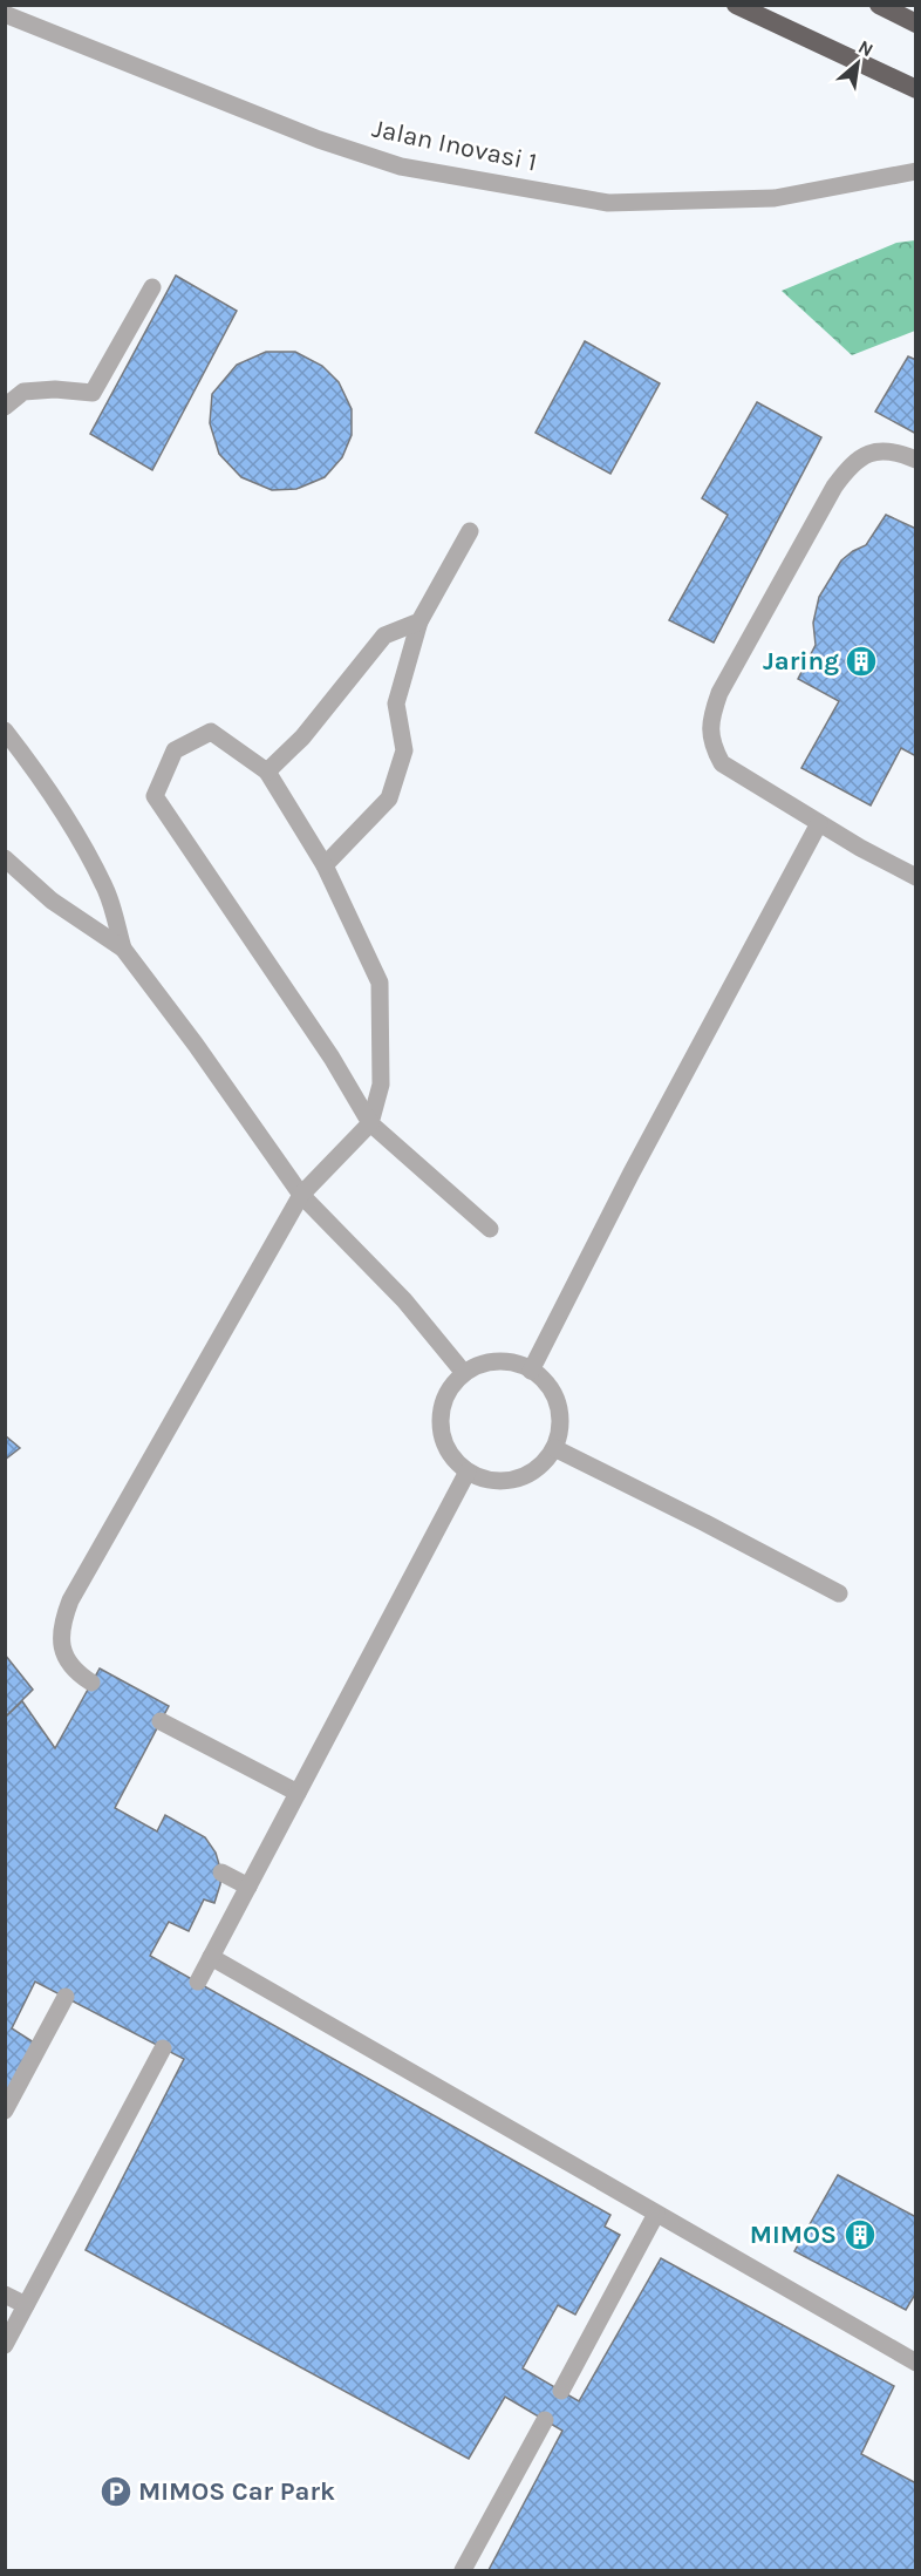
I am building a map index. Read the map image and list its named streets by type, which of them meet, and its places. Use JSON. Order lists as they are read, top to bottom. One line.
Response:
{"streets":{"street":["Jalan Inovasi 1"]},"places":{"building":["Jaring","MIMOS"],"parking":["MIMOS Car Park"]},"north":"top right"}
